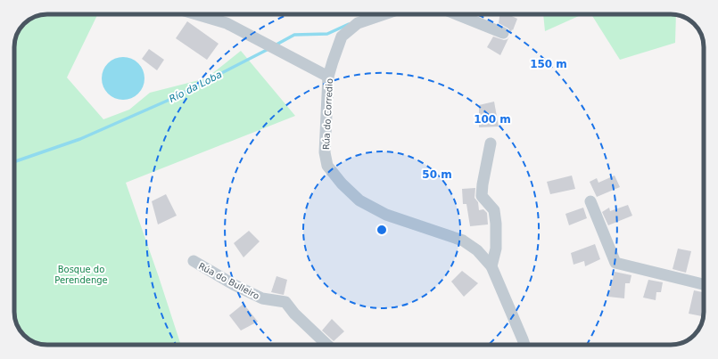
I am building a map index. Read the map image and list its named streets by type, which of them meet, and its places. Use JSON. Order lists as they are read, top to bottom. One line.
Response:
{"streets":{"street":["Rúa do Corredio","Rúa do Bulleiro"]},"water":["Río da Loba"],"parks":["Bosque do Perendenge"],"rings":["150 m","100 m","50 m"]}
